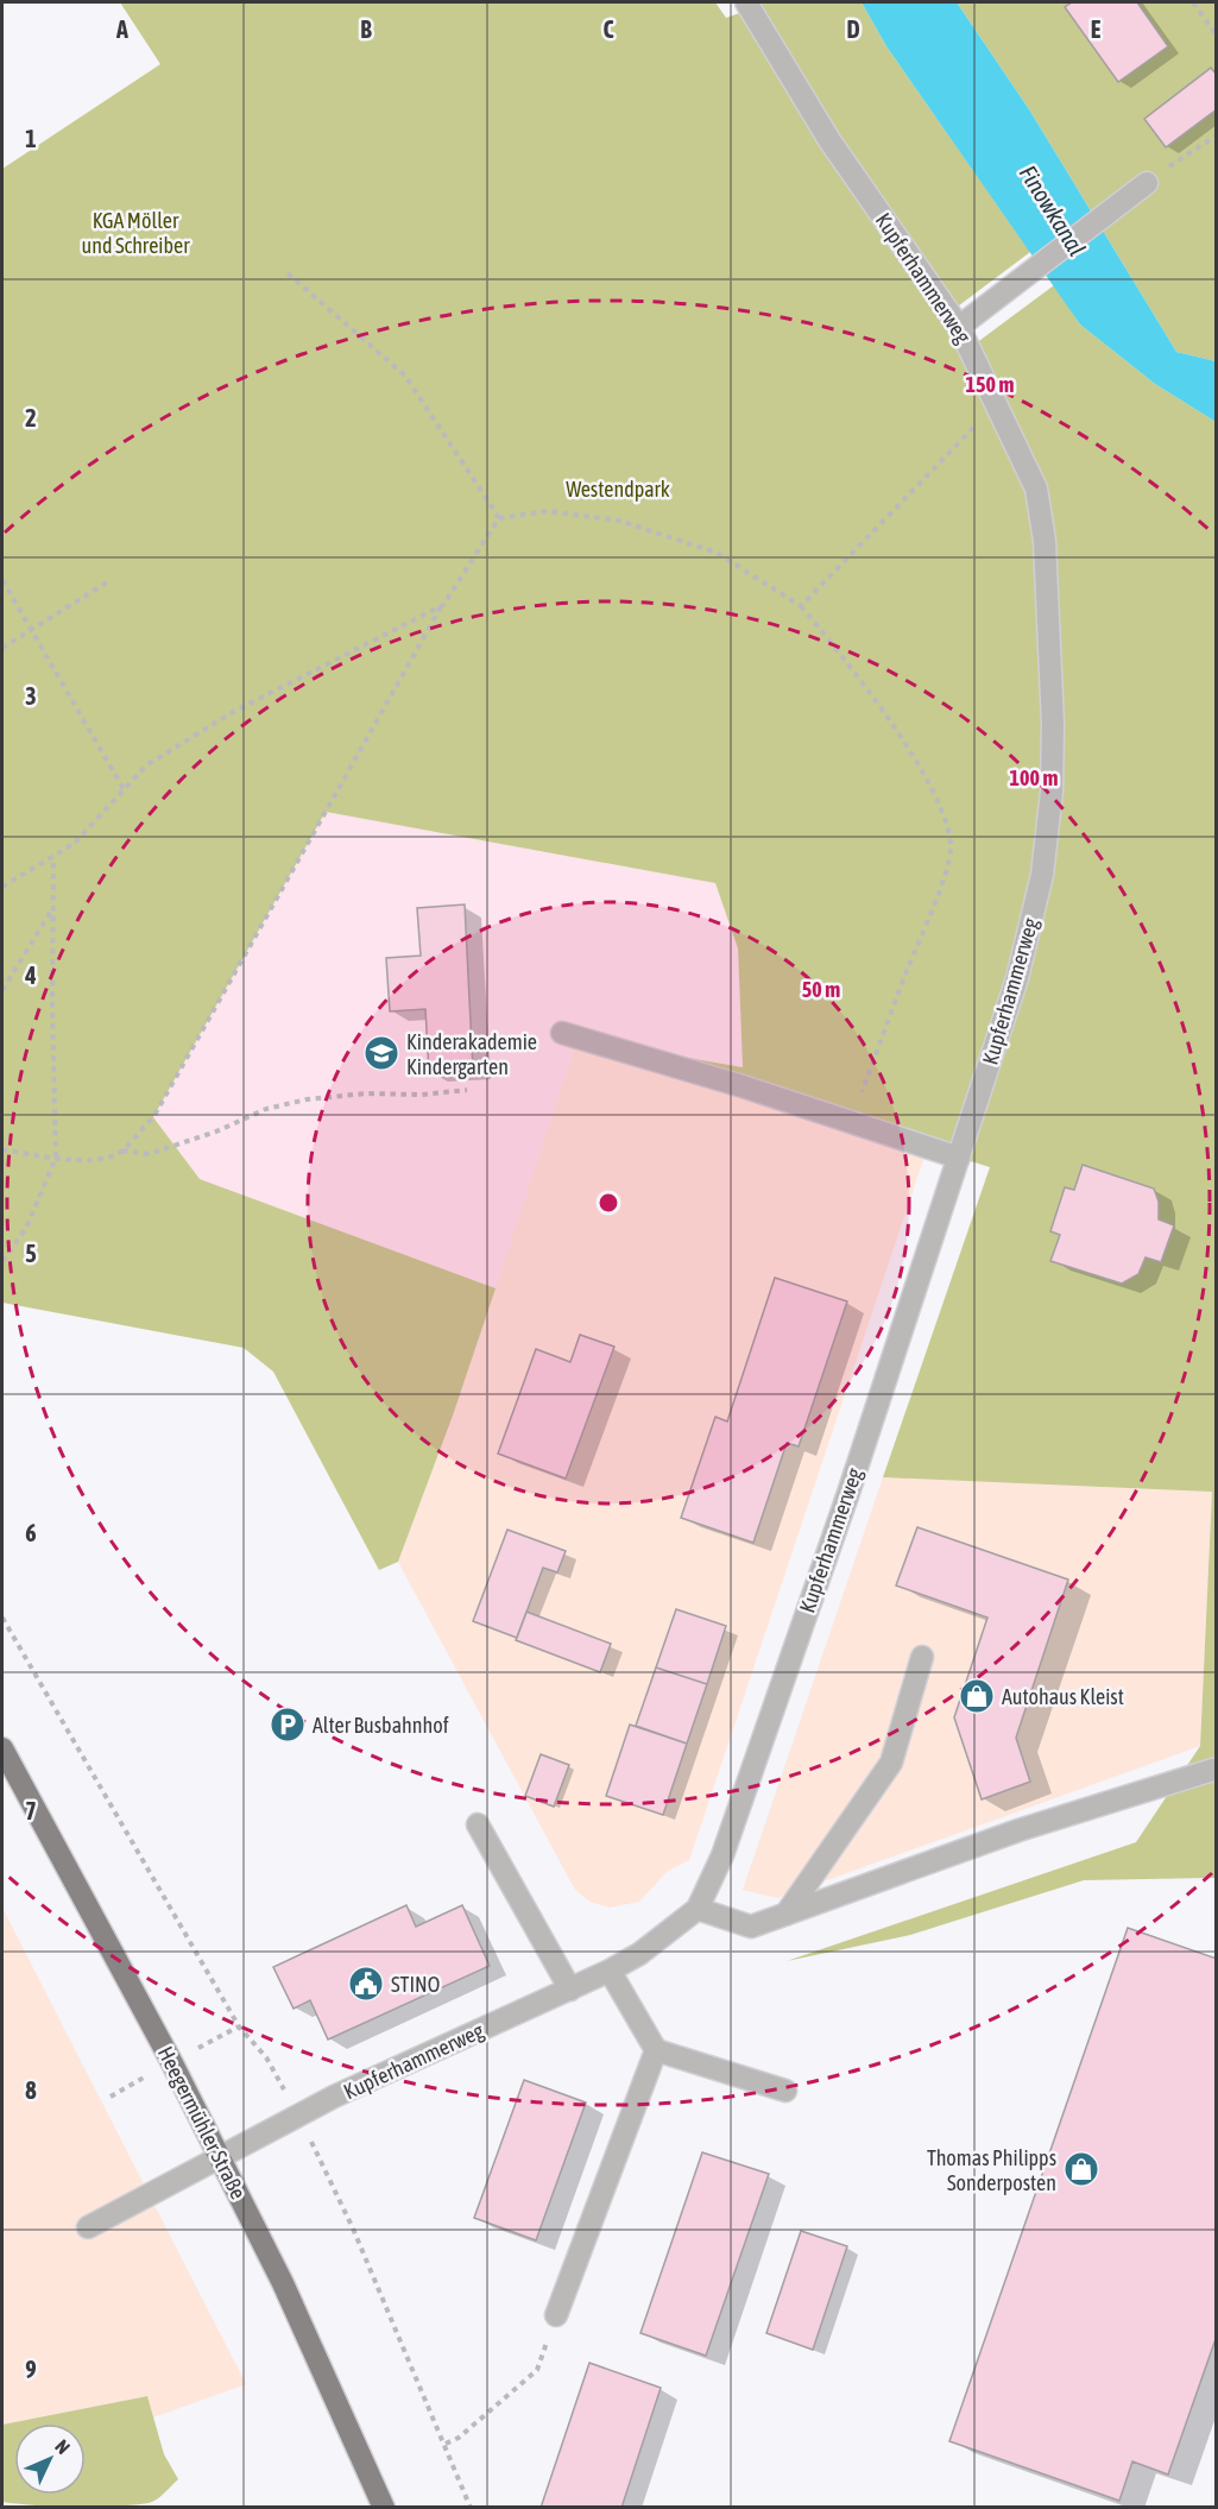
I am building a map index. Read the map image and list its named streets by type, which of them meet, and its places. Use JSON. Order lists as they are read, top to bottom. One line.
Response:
{"streets":{"main road":["Heegermühler Straße"],"street":["Kupferhammerweg"]},"crossings":[["Kupferhammerweg","Heegermühler Straße"]],"water":["Finowkanal"],"parks":["KGA Möller und Schreiber","Westendpark"],"places":{"school or university":["Kinderakademie Kindergarten"],"shop":["Autohaus Kleist","Thomas Philipps Sonderposten"],"parking":["Alter Busbahnhof"],"public building":["STINO"]},"north":"top right","grid":{"columns":["A","B","C","D","E"],"rows":["1","2","3","4","5","6","7","8","9"]},"rings":["150 m","100 m","50 m"]}
